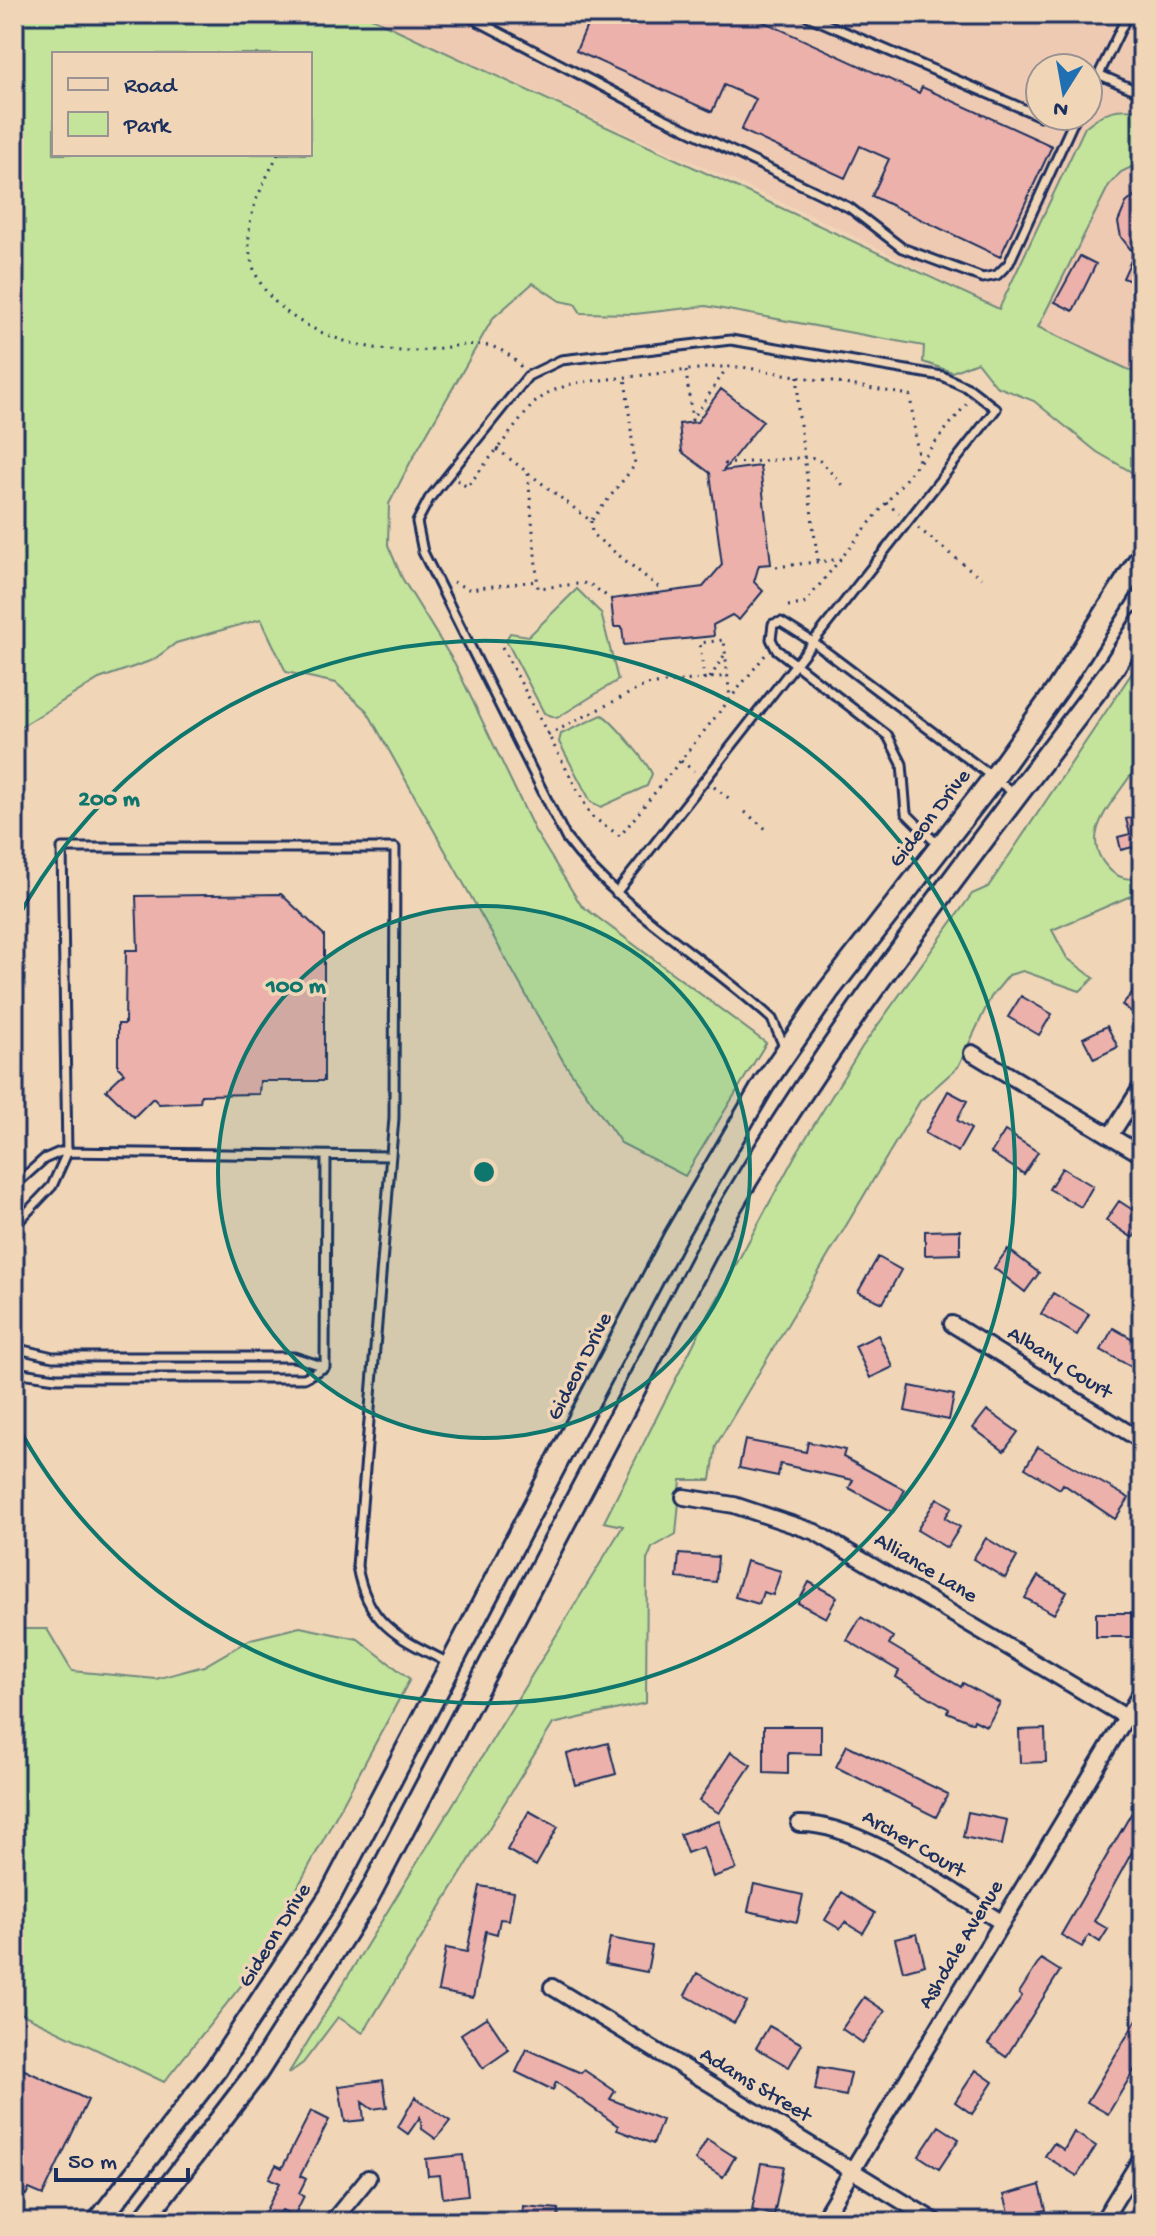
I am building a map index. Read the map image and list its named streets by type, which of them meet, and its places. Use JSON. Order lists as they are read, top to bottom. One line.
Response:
{"streets":{"main road":["Gideon Drive"],"street":["Albany Court","Alliance Lane","Archer Court","Ashdale Avenue","Adams Street"]},"crossings":[["Alliance Lane","Ashdale Avenue"],["Archer Court","Ashdale Avenue"],["Ashdale Avenue","Adams Street"]],"legend":["Road","Park"],"scale_bar":"50 m","north":"bottom","rings":["200 m","100 m"]}
